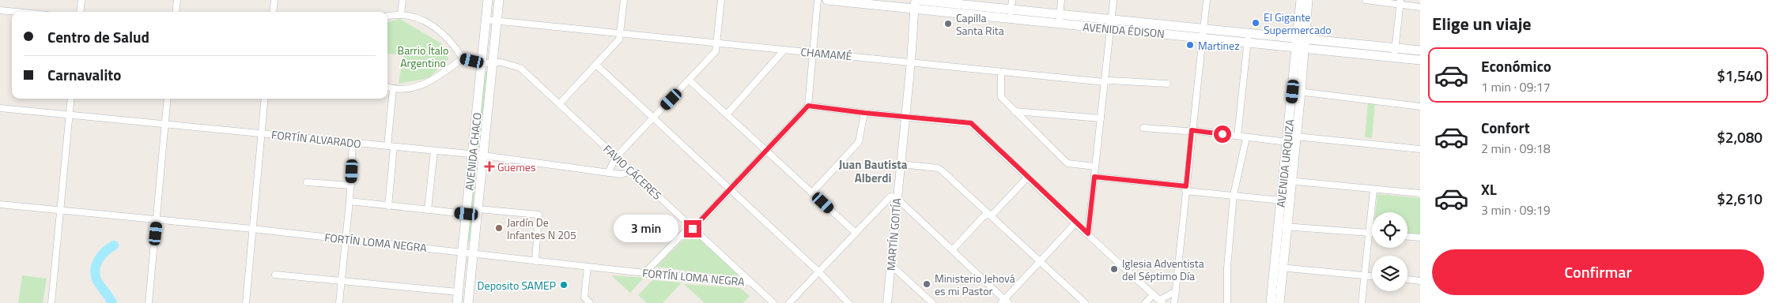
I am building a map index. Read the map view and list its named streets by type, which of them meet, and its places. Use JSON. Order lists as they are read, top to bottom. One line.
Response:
{"streets":{"main road":["AVENIDA ÉDISON","AVENIDA CHACO","AVENIDA URQUIZA"],"street":["CHAMAMÉ","FORTÍN ALVARADO","FAVIO CÁCERES","MARTÍN GOITÍA","FORTÍN LOMA NEGRA"]},"crossings":[["AVENIDA ÉDISON","AVENIDA URQUIZA"],["AVENIDA ÉDISON","MARTÍN GOITÍA"],["CHAMAMÉ","AVENIDA CHACO"],["CHAMAMÉ","MARTÍN GOITÍA"],["FORTÍN ALVARADO","AVENIDA CHACO"],["FORTÍN ALVARADO","FAVIO CÁCERES"],["AVENIDA CHACO","FAVIO CÁCERES"],["AVENIDA CHACO","FORTÍN LOMA NEGRA"],["FAVIO CÁCERES","FORTÍN LOMA NEGRA"]],"districts":["Juan Bautista Alberdi"],"parks":["Barrio Ítalo Argentino"],"places":{"other":["El Gigante Supermercado","Capilla Santa Rita","Martinez","Jardín De Infantes N 205","Iglesia Adventista del Séptimo Día","Ministerio Jehová es mi Pastor","Deposito SAMEP"],"health":["Güemes"]},"page":{"heading":"Elige un viaje","banner":["Centro de Salud","Carnavalito"],"list":[{"name":"Económico","note":"1 min · 09:17","value":"$1,540"},{"name":"Confort","note":"2 min · 09:18","value":"$2,080"},{"name":"XL","note":"3 min · 09:19","value":"$2,610"}],"bubble":"3 min","buttons":"Confirmar"}}
